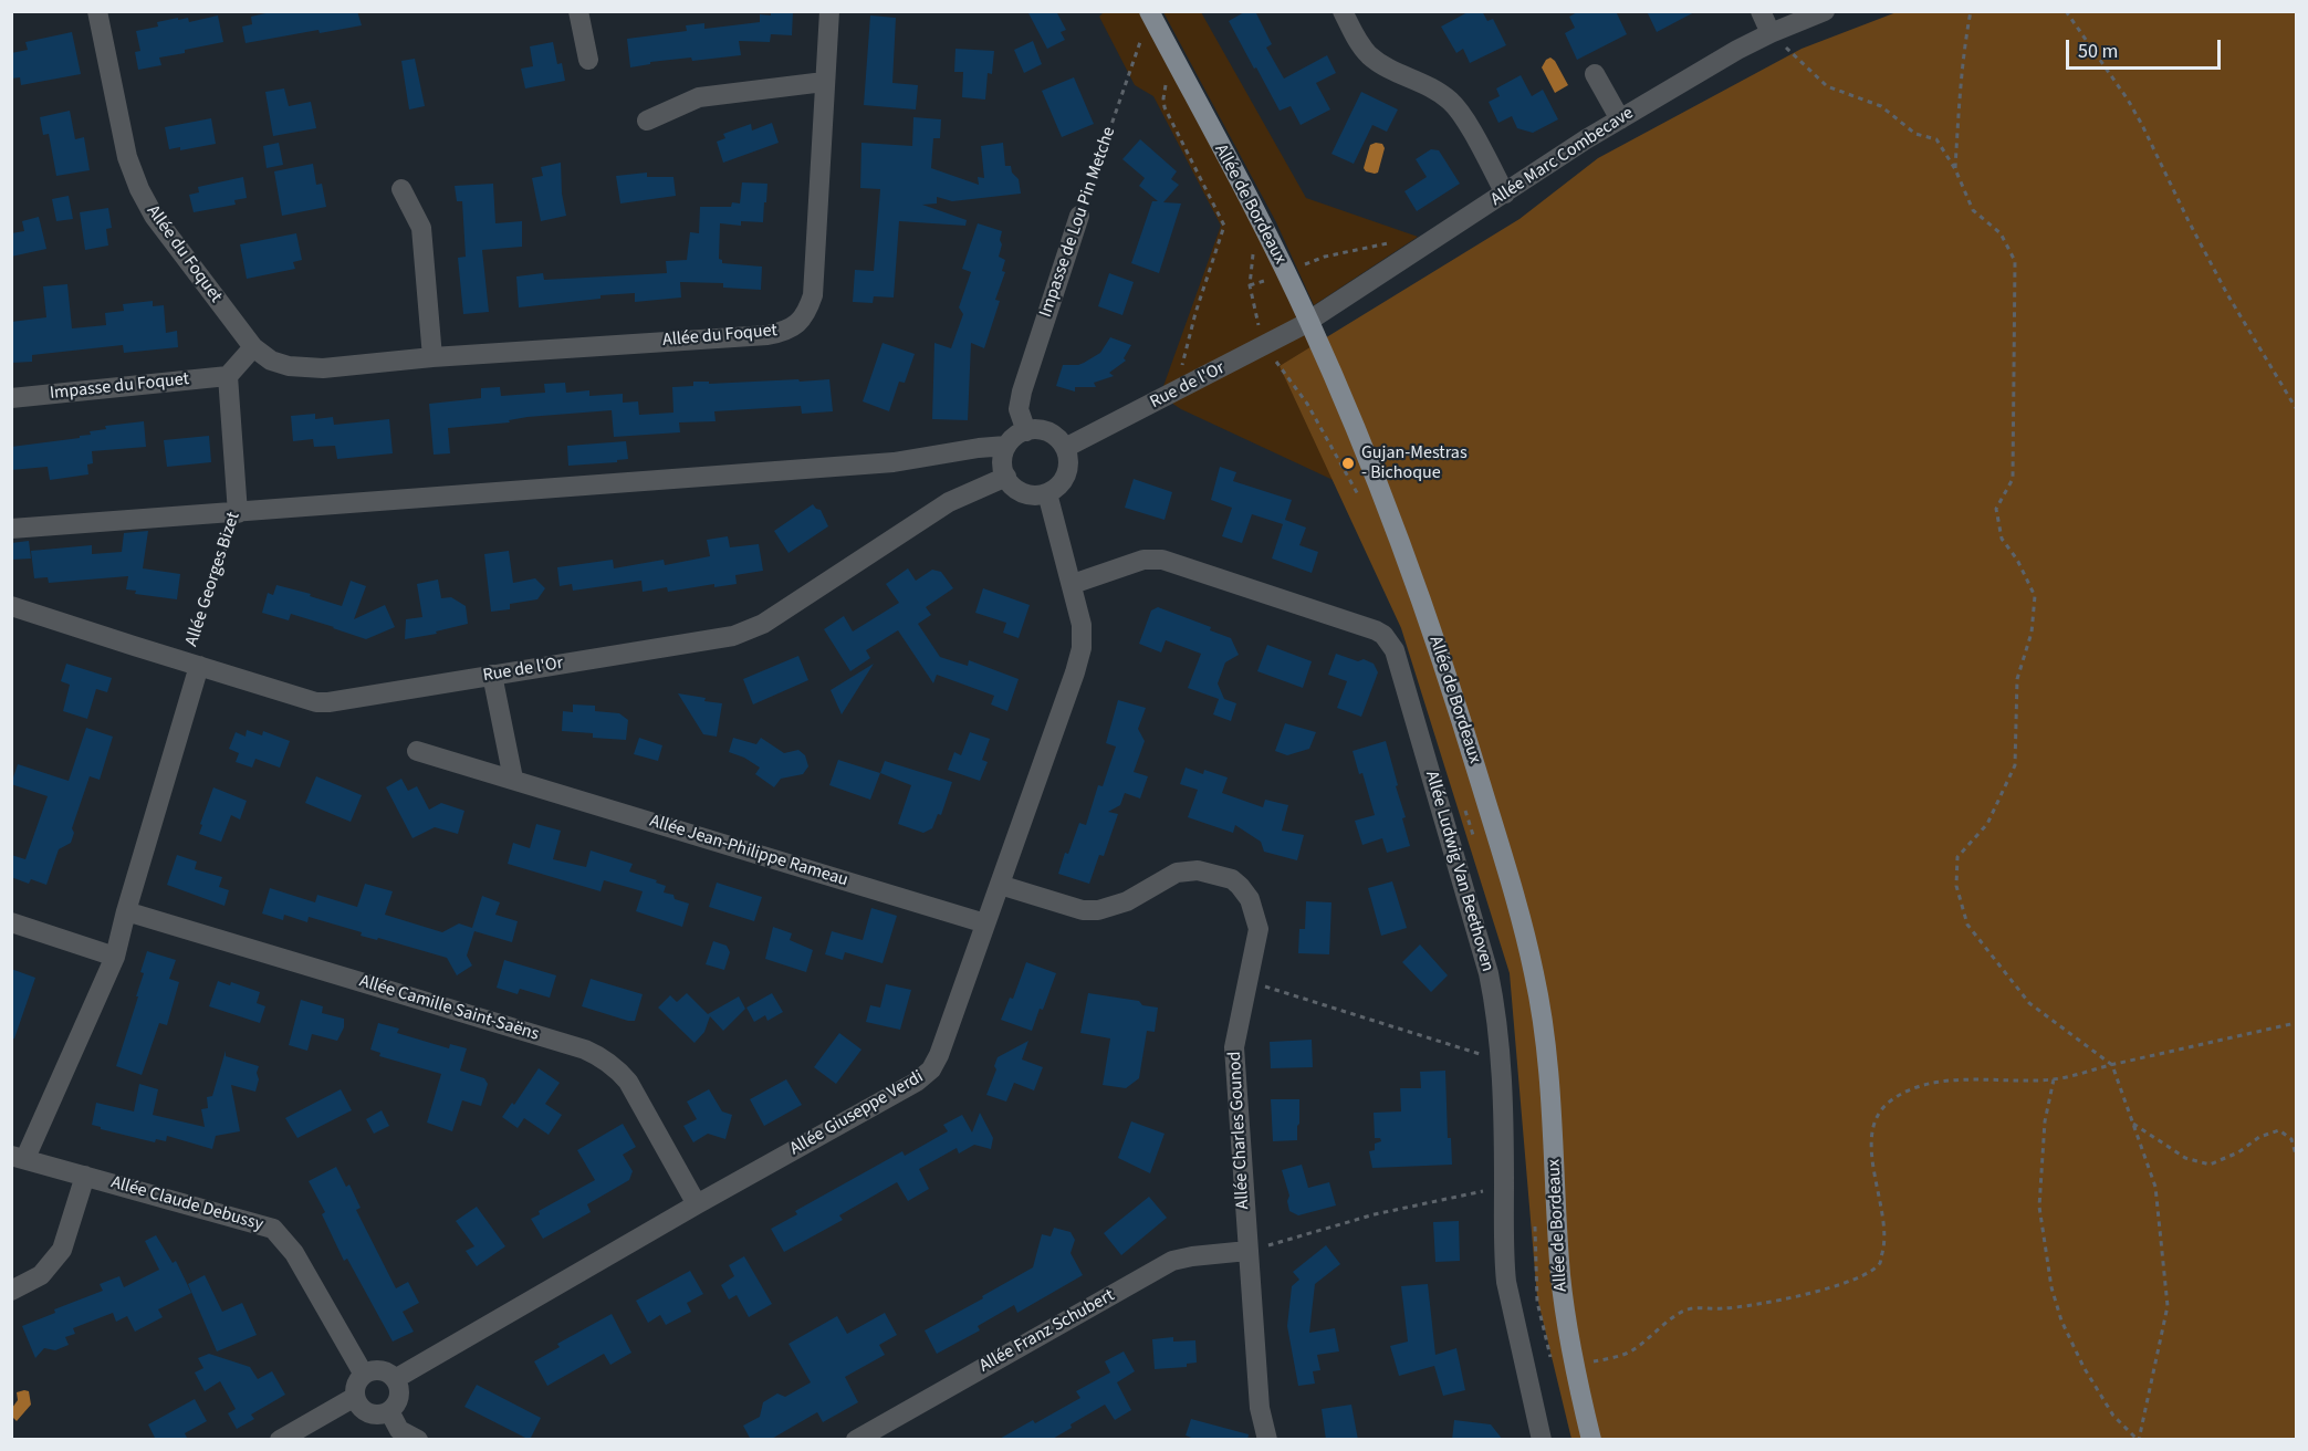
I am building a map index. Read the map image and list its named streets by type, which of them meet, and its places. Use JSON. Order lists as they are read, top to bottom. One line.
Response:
{"streets":{"main road":["Allée de Bordeaux"],"street":["Allée Marc Combecave","Impasse de Lou Pin Metche","Allée du Foquet","Rue de l'Or","Impasse du Foquet","Allée Georges Bizet","Allée Jean-Philippe Rameau","Allée Ludwig Van Beethoven","Allée Camille Saint-Saëns","Allée Giuseppe Verdi","Allée Charles Gounod","Allée Claude Debussy","Allée Franz Schubert"]},"crossings":[["Allée Marc Combecave","Allée de Bordeaux"],["Allée Marc Combecave","Rue de l'Or"],["Allée de Bordeaux","Impasse de Lou Pin Metche"],["Allée de Bordeaux","Rue de l'Or"],["Impasse de Lou Pin Metche","Rue de l'Or"],["Impasse de Lou Pin Metche","Allée Giuseppe Verdi"],["Rue de l'Or","Allée Georges Bizet"],["Rue de l'Or","Allée Giuseppe Verdi"],["Impasse du Foquet","Allée Georges Bizet"],["Allée Georges Bizet","Allée Camille Saint-Saëns"],["Allée Georges Bizet","Allée Claude Debussy"],["Allée Jean-Philippe Rameau","Allée Giuseppe Verdi"],["Allée Ludwig Van Beethoven","Allée Giuseppe Verdi"],["Allée Camille Saint-Saëns","Allée Giuseppe Verdi"],["Allée Giuseppe Verdi","Allée Charles Gounod"],["Allée Giuseppe Verdi","Allée Claude Debussy"],["Allée Charles Gounod","Allée Franz Schubert"]],"places":["Gujan-Mestras - Bichoque"],"scale_bar":"50 m"}
